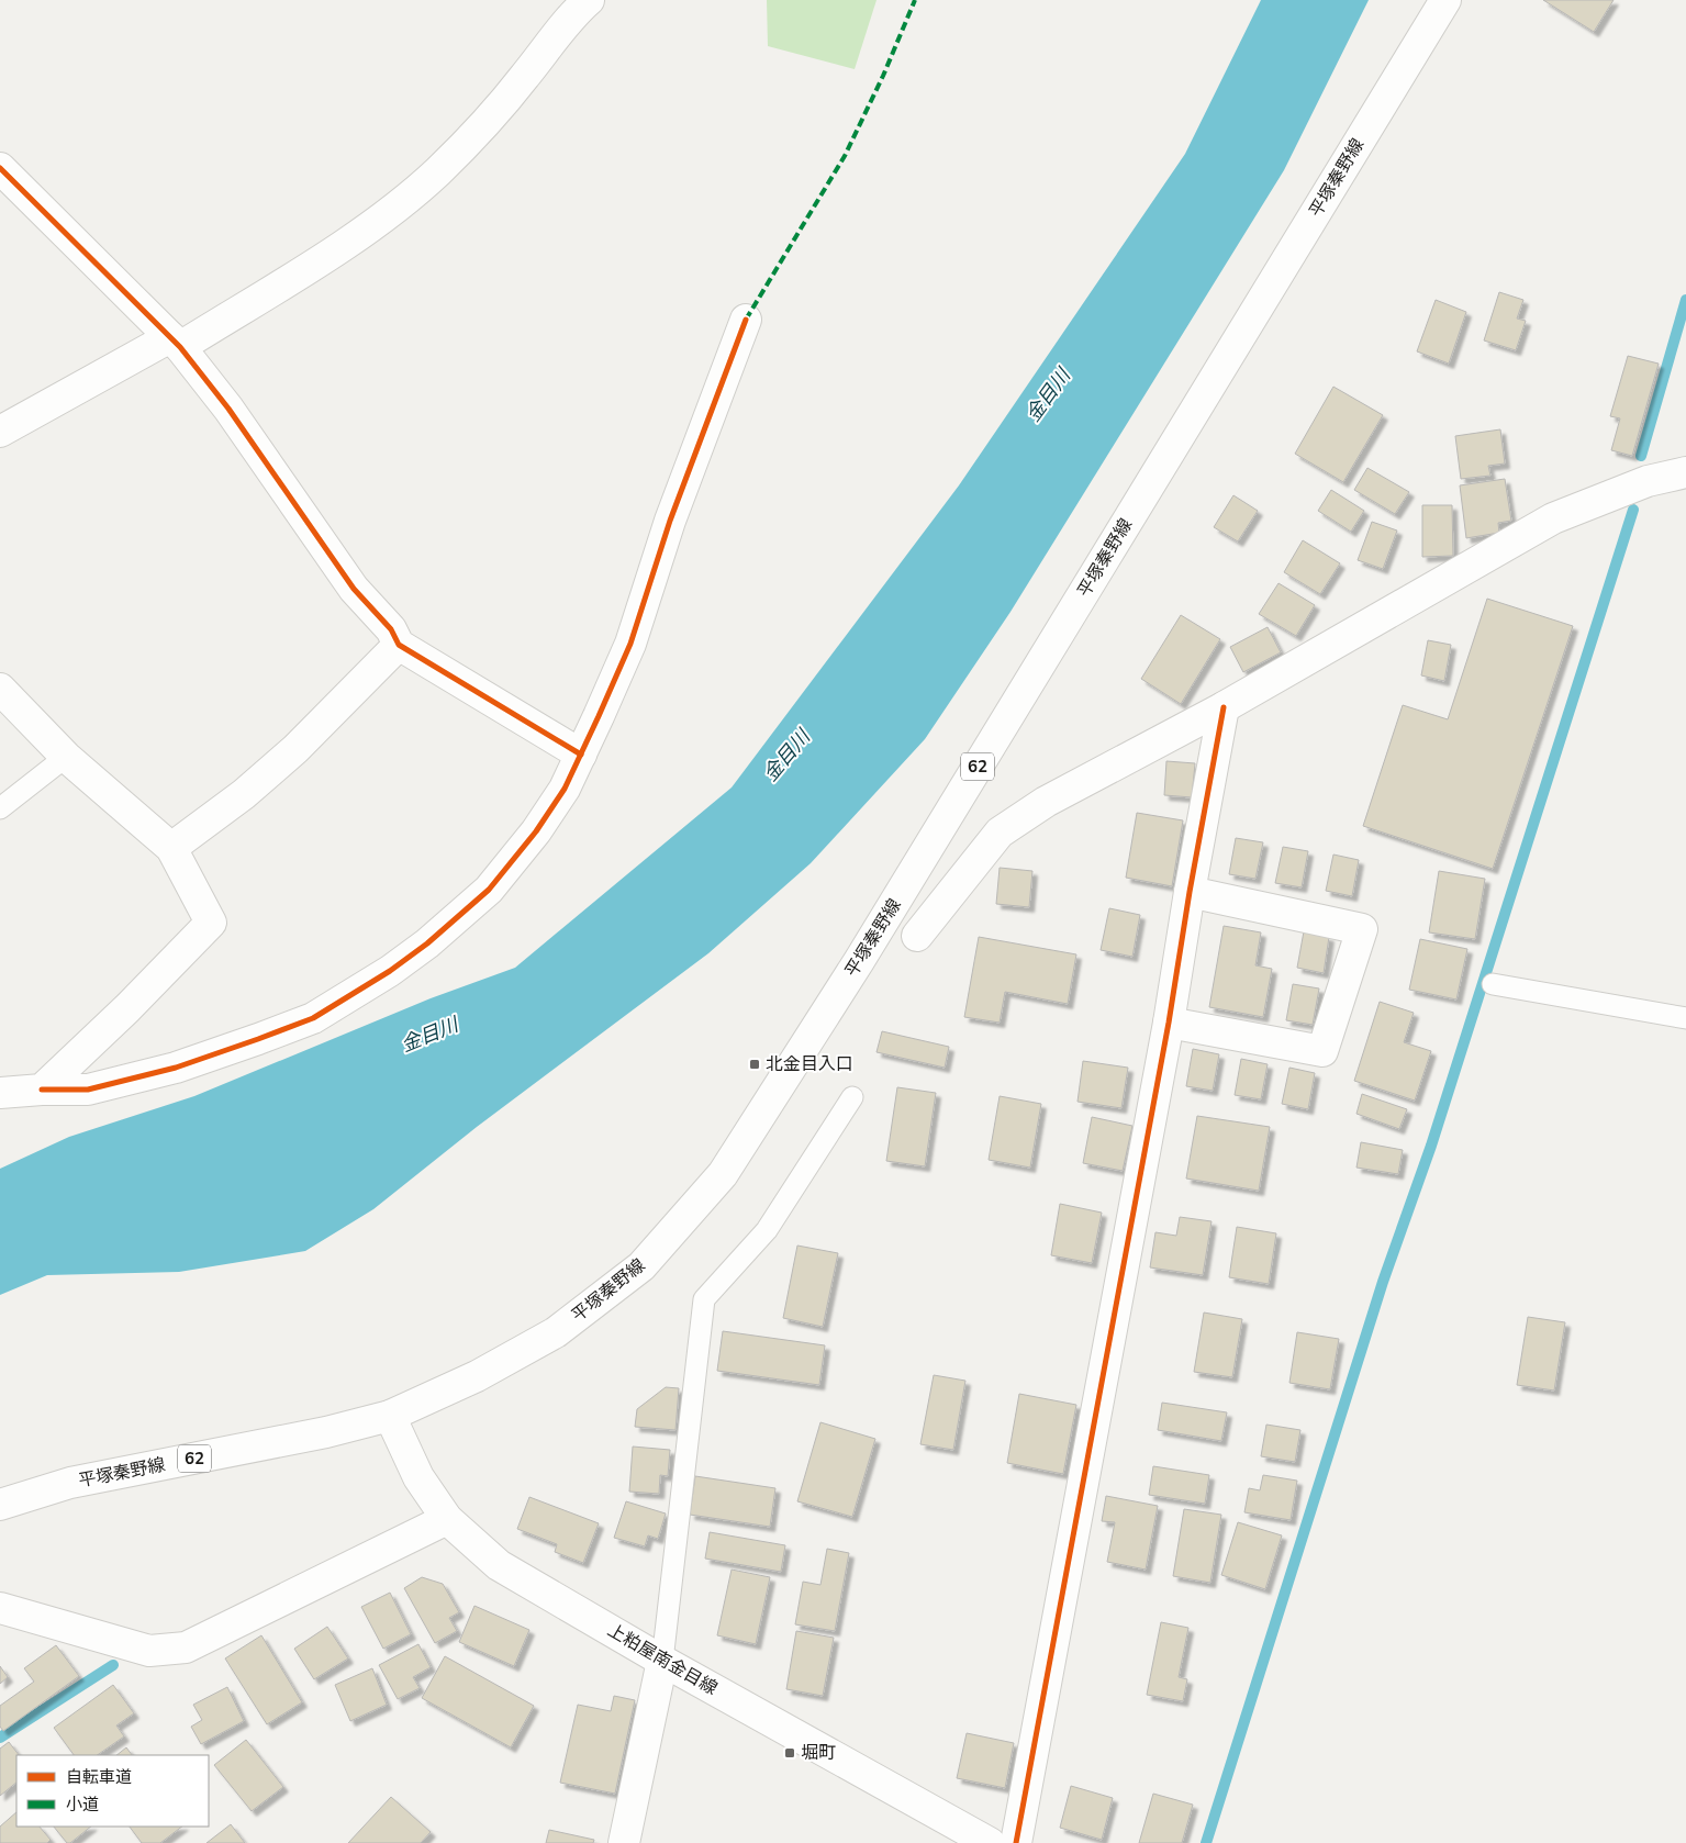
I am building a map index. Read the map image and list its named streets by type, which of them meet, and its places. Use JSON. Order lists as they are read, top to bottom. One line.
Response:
{"streets":{"street":["平塚秦野線","62","上粕屋南金目線"]},"crossings":[["平塚秦野線","上粕屋南金目線"]],"water":["金目川"],"places":{"transit":["北金目入口","堀町"]},"legend":["自転車道","小道"]}
